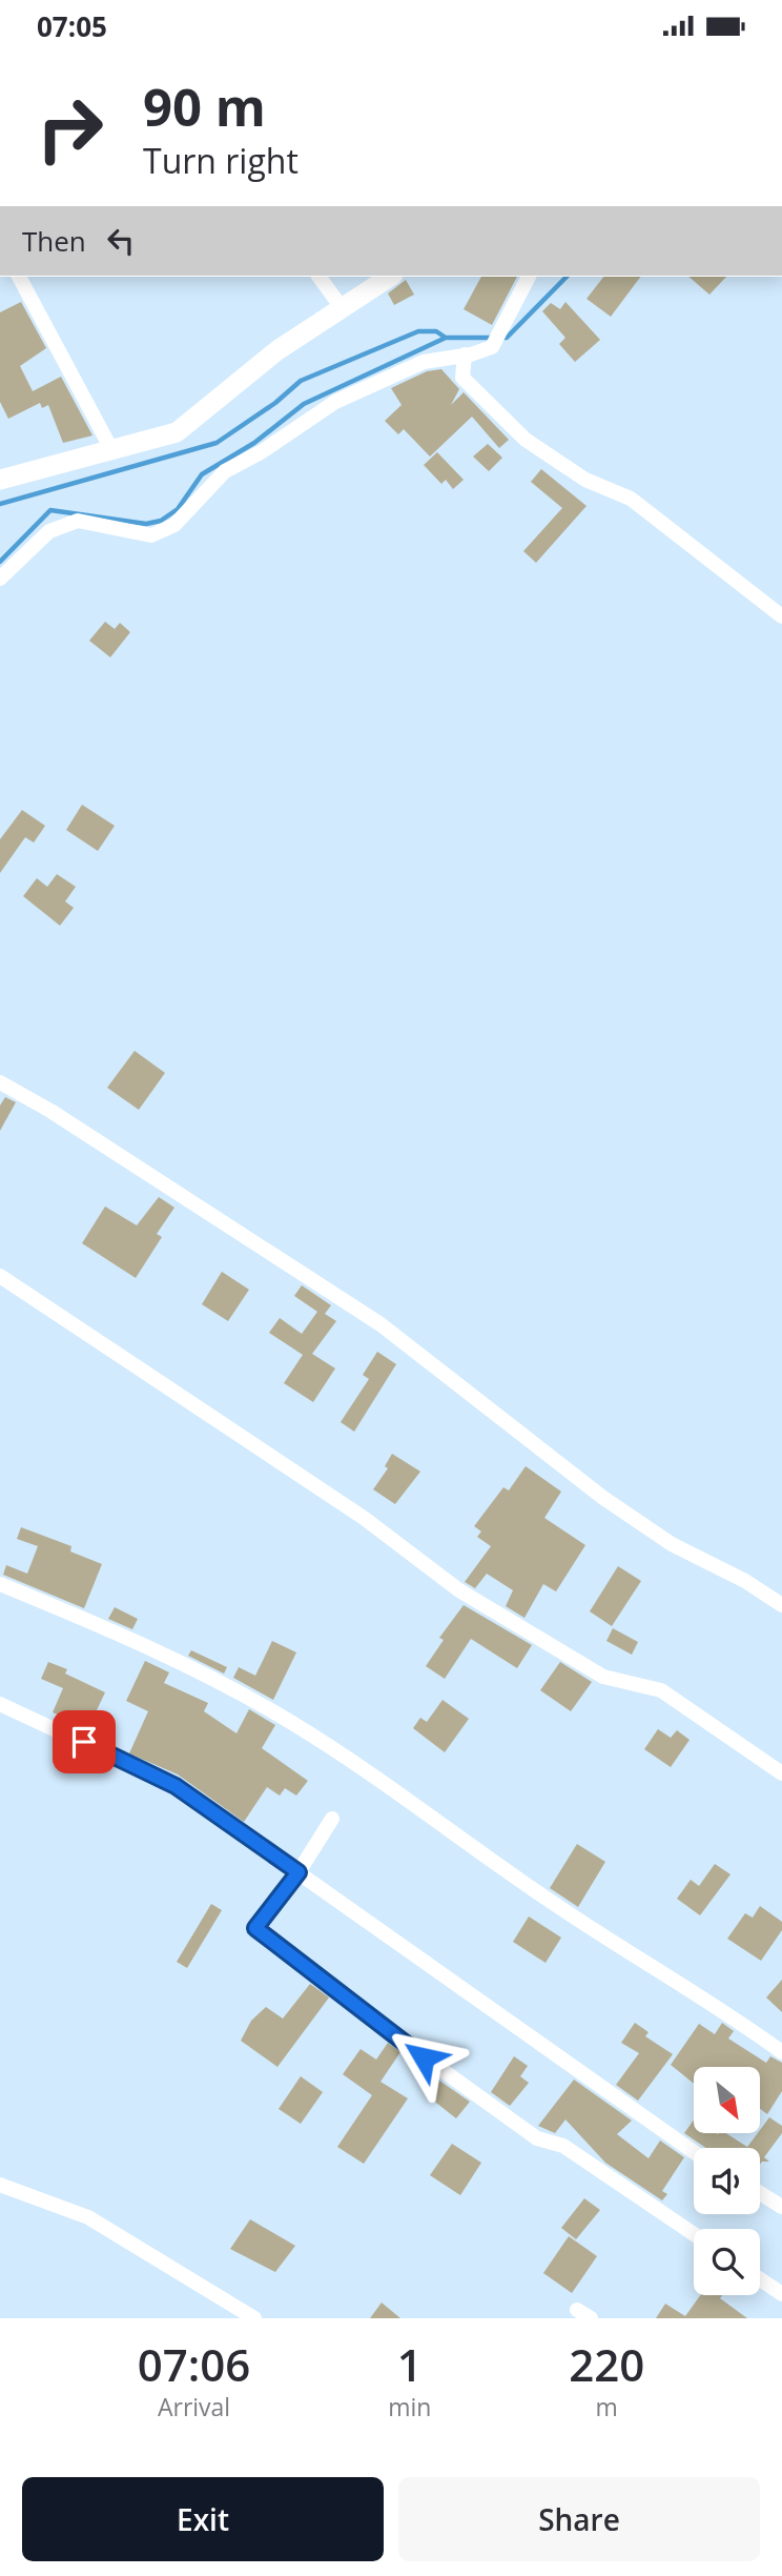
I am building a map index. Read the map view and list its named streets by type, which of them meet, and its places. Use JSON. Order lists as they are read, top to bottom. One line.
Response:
{"north":"bottom right","page":{"status":"07:05","turn":["90 m","Turn right"],"then":"Then","eta":["07:06","Arrival","1","min","220","m"],"buttons":["Exit","Share"]}}
